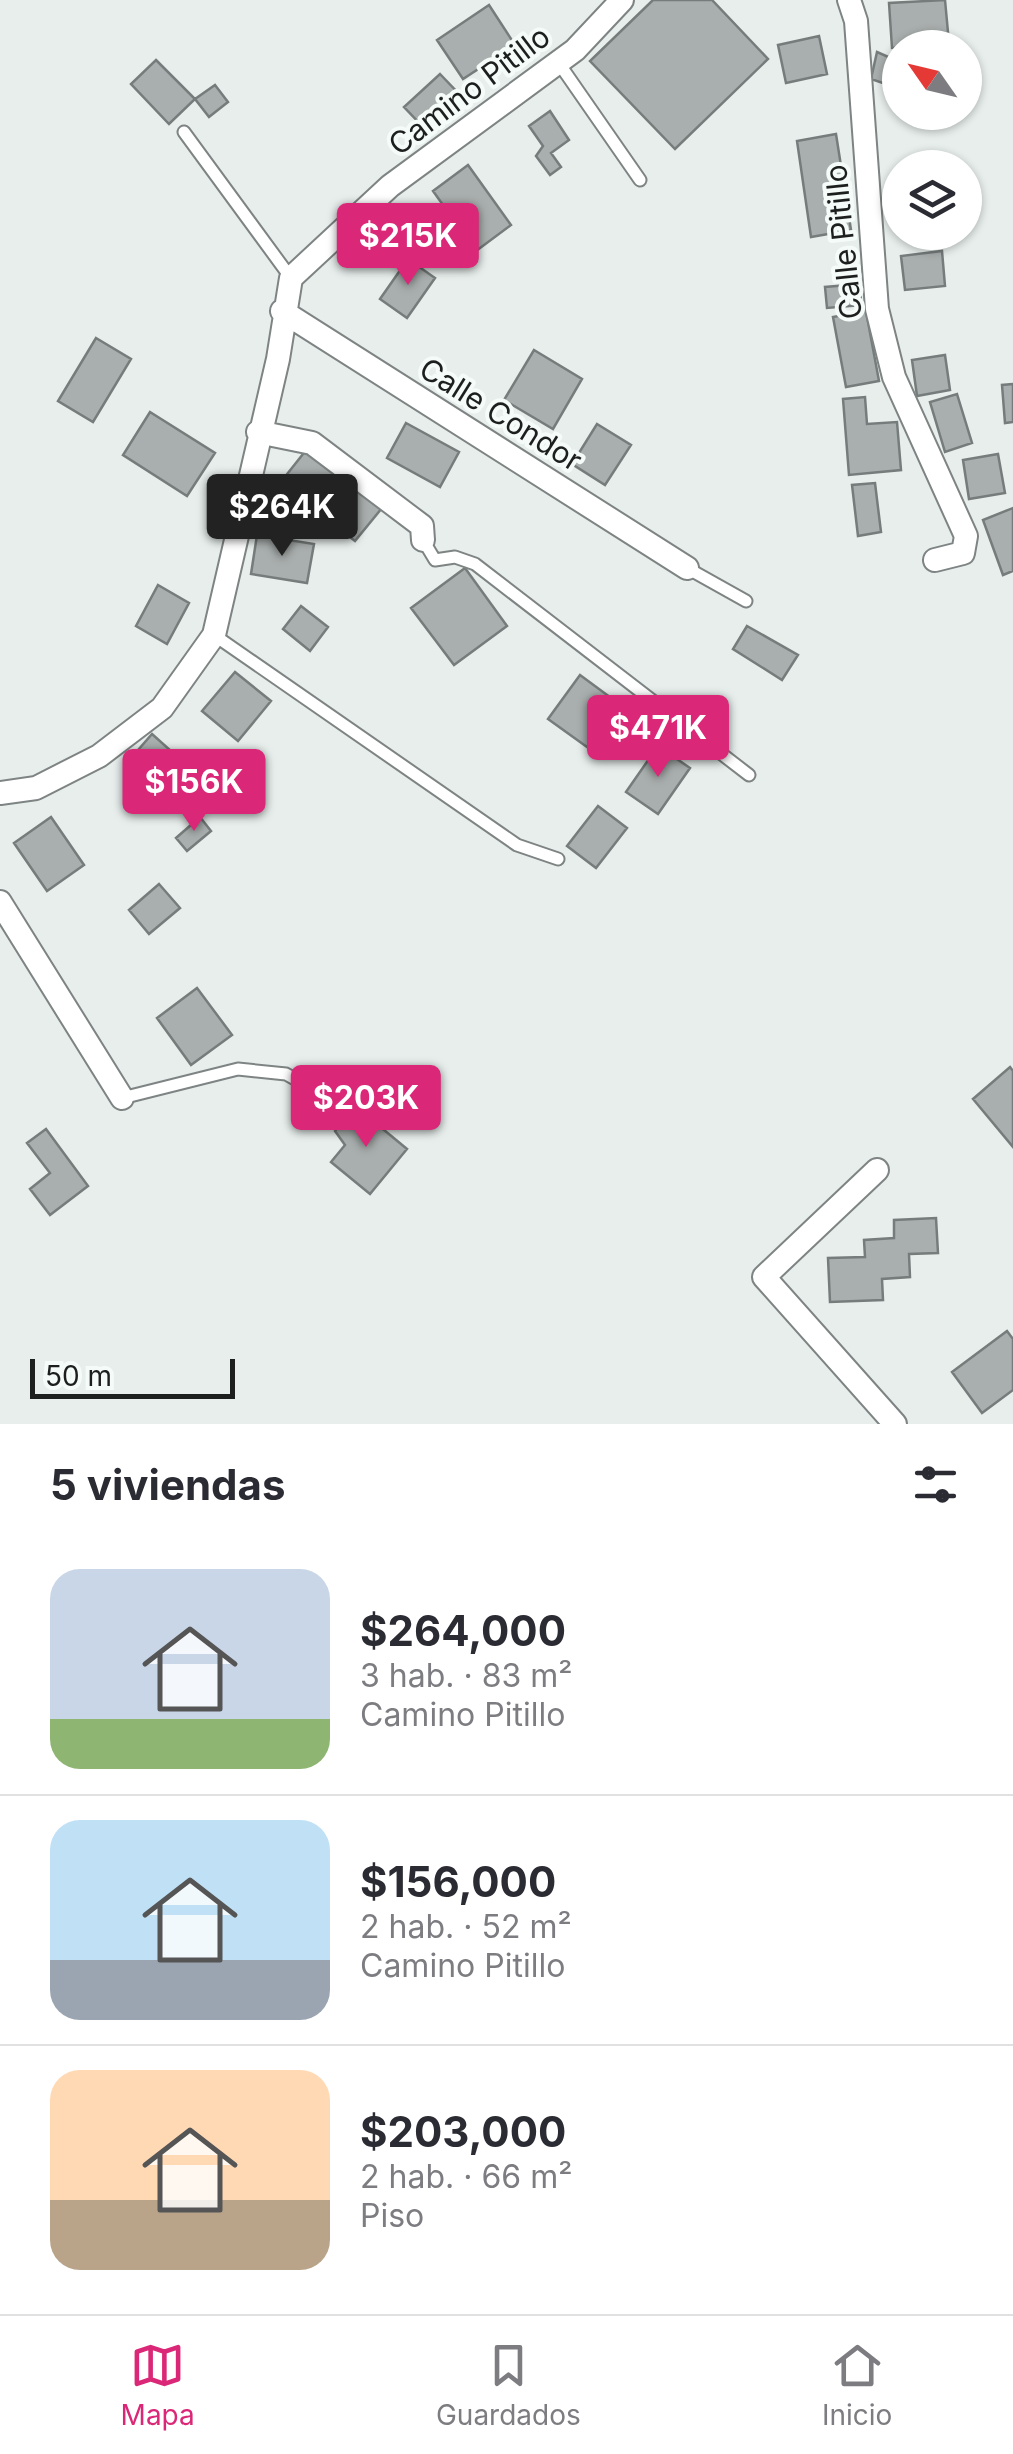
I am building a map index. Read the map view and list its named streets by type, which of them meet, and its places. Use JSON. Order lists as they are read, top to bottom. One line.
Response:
{"streets":{"street":["Camino Pitillo","Calle Pitillo","Calle Condor"]},"scale_bar":"50 m","north":"top left","page":{"price":["$215K","$264K","$471K","$156K","$203K"],"scale":"50 m","heading":"5 viviendas","list":[{"name":"$264,000","note":"3 hab. · 83 m² · Camino Pitillo"},{"name":"$156,000","note":"2 hab. · 52 m² · Camino Pitillo"},{"name":"$203,000","note":"2 hab. · 66 m² · Piso"}],"tabs":["Mapa","Guardados","Inicio"]}}
